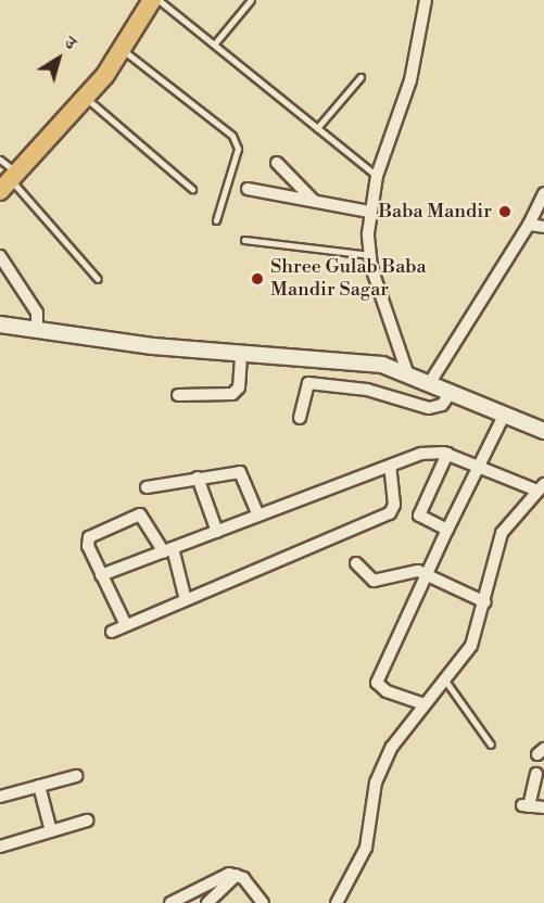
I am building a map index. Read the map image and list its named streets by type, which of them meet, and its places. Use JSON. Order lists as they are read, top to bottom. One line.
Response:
{"places":["Baba Mandir","Shree Gulab Baba Mandir Sagar"],"north":"top right"}
